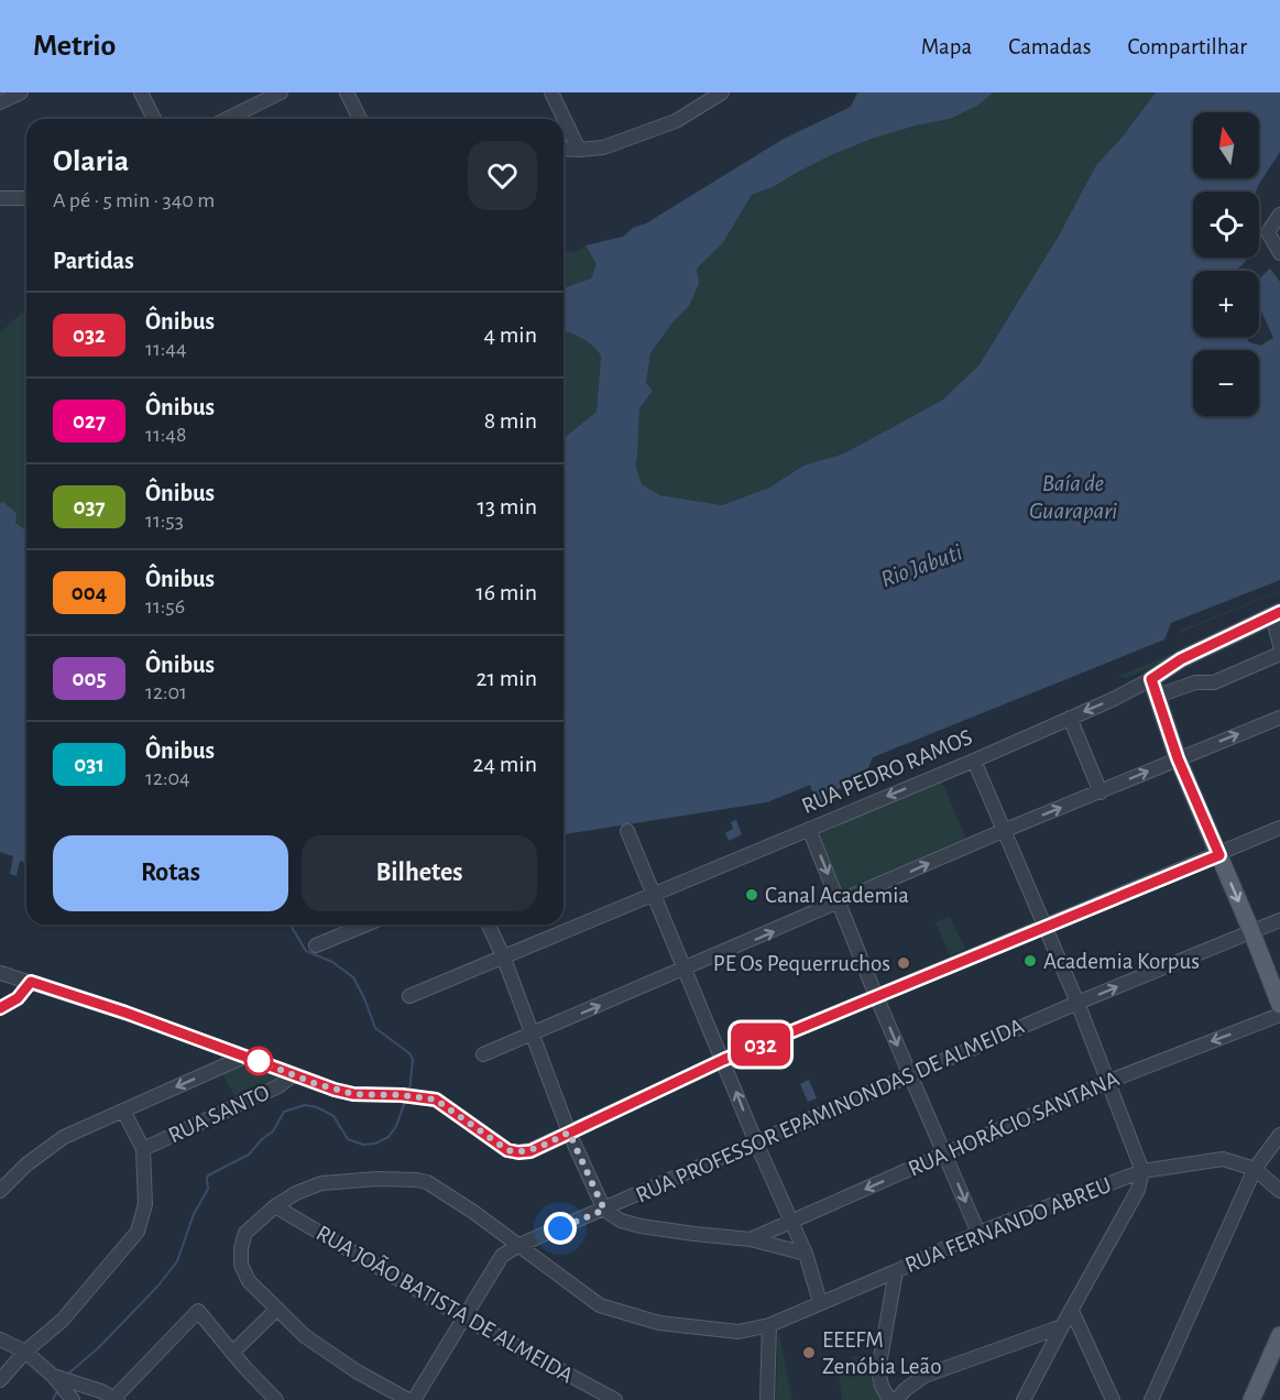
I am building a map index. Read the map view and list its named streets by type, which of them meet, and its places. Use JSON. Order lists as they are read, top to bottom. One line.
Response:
{"streets":{"main road":["RUA PEDRO RAMOS"],"street":["RUA PROFESSOR EPAMINONDAS DE ALMEIDA","RUA SANTO","RUA HORÁCIO SANTANA","RUA FERNANDO ABREU","RUA JOÃO BATISTA DE ALMEIDA"]},"crossings":[["RUA PROFESSOR EPAMINONDAS DE ALMEIDA","RUA HORÁCIO SANTANA"],["RUA PROFESSOR EPAMINONDAS DE ALMEIDA","RUA FERNANDO ABREU"],["RUA PROFESSOR EPAMINONDAS DE ALMEIDA","RUA JOÃO BATISTA DE ALMEIDA"],["RUA FERNANDO ABREU","RUA JOÃO BATISTA DE ALMEIDA"]],"one_way":["RUA HORÁCIO SANTANA"],"water":["Baía de Guarapari","Rio Jabuti"],"places":["Canal Academia","Academia Korpus","PE Os Pequerruchos","EEEFM Zenóbia Leão"],"lines":["bus line 032"],"north":"top","page":{"header":"Metrio","nav":["Mapa","Camadas","Compartilhar"],"on_map":"032","map_buttons":["+","−"],"heading":[["Olaria","A pé · 5 min · 340 m"],"Partidas"],"list":[{"mark":"032","name":"Ônibus","note":"11:44","value":"4 min"},{"mark":"027","name":"Ônibus","note":"11:48","value":"8 min"},{"mark":"037","name":"Ônibus","note":"11:53","value":"13 min"},{"mark":"004","name":"Ônibus","note":"11:56","value":"16 min"},{"mark":"005","name":"Ônibus","note":"12:01","value":"21 min"},{"mark":"031","name":"Ônibus","note":"12:04","value":"24 min"}],"buttons":["Rotas","Bilhetes"]}}
